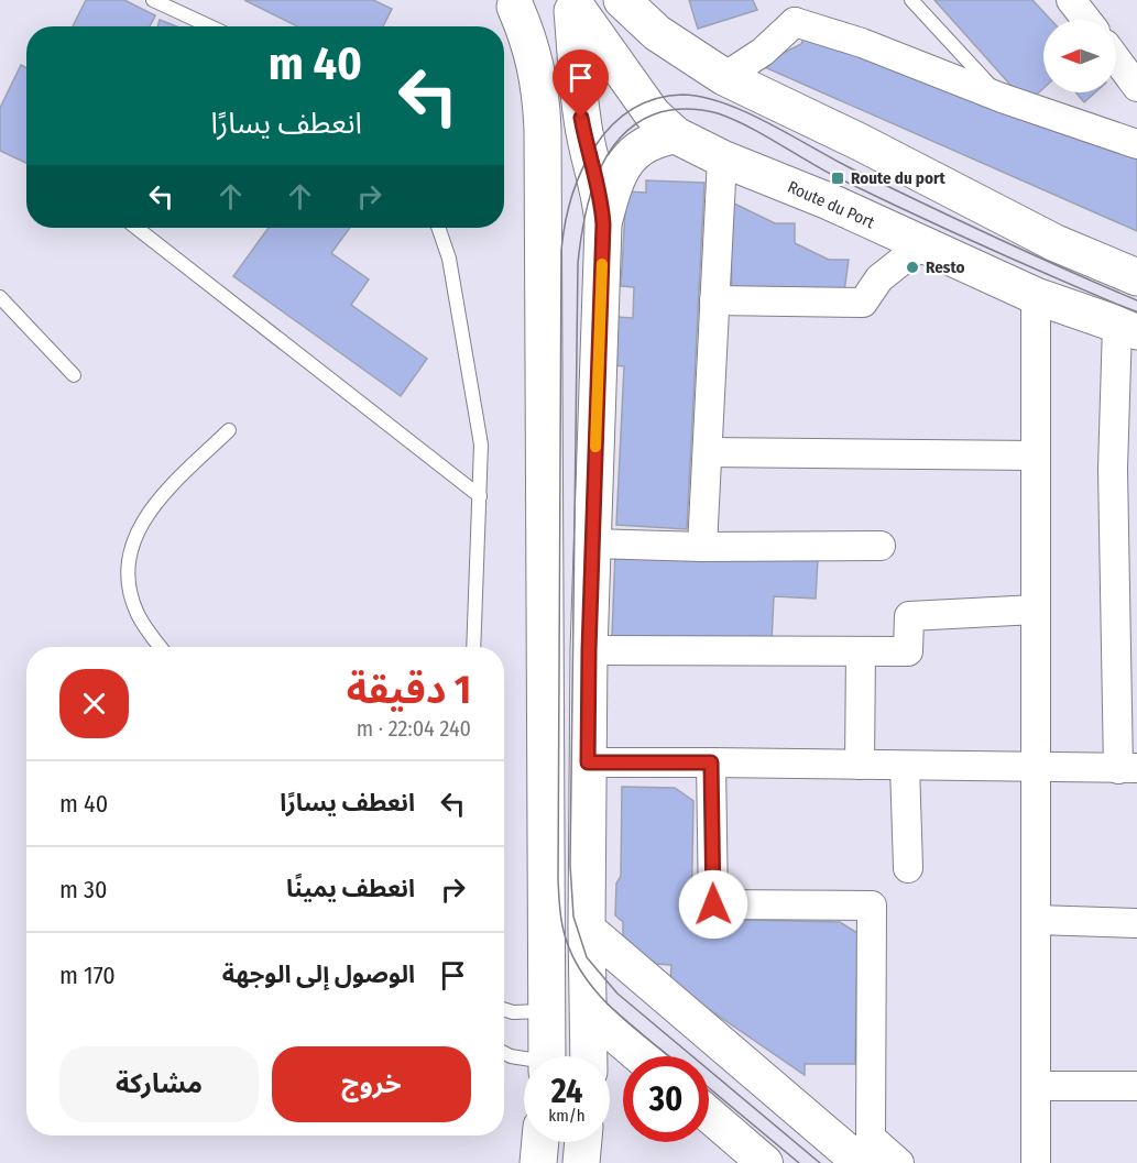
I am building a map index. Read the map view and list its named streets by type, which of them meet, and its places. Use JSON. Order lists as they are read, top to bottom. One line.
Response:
{"streets":{"main road":["Route du Port"]},"places":{"transit":["Route du port"],"other":["Resto"]},"north":"left","page":{"turn":["40 m","انعطف يسارًا"],"heading":["1 دقيقة","240 m · 22:04"],"list":[{"name":"انعطف يسارًا","value":"40 m"},{"name":"انعطف يمينًا","value":"30 m"},{"name":"الوصول إلى الوجهة","value":"170 m"}],"buttons":["خروج","مشاركة"],"speed":"24 km/h","limit":"30"}}
